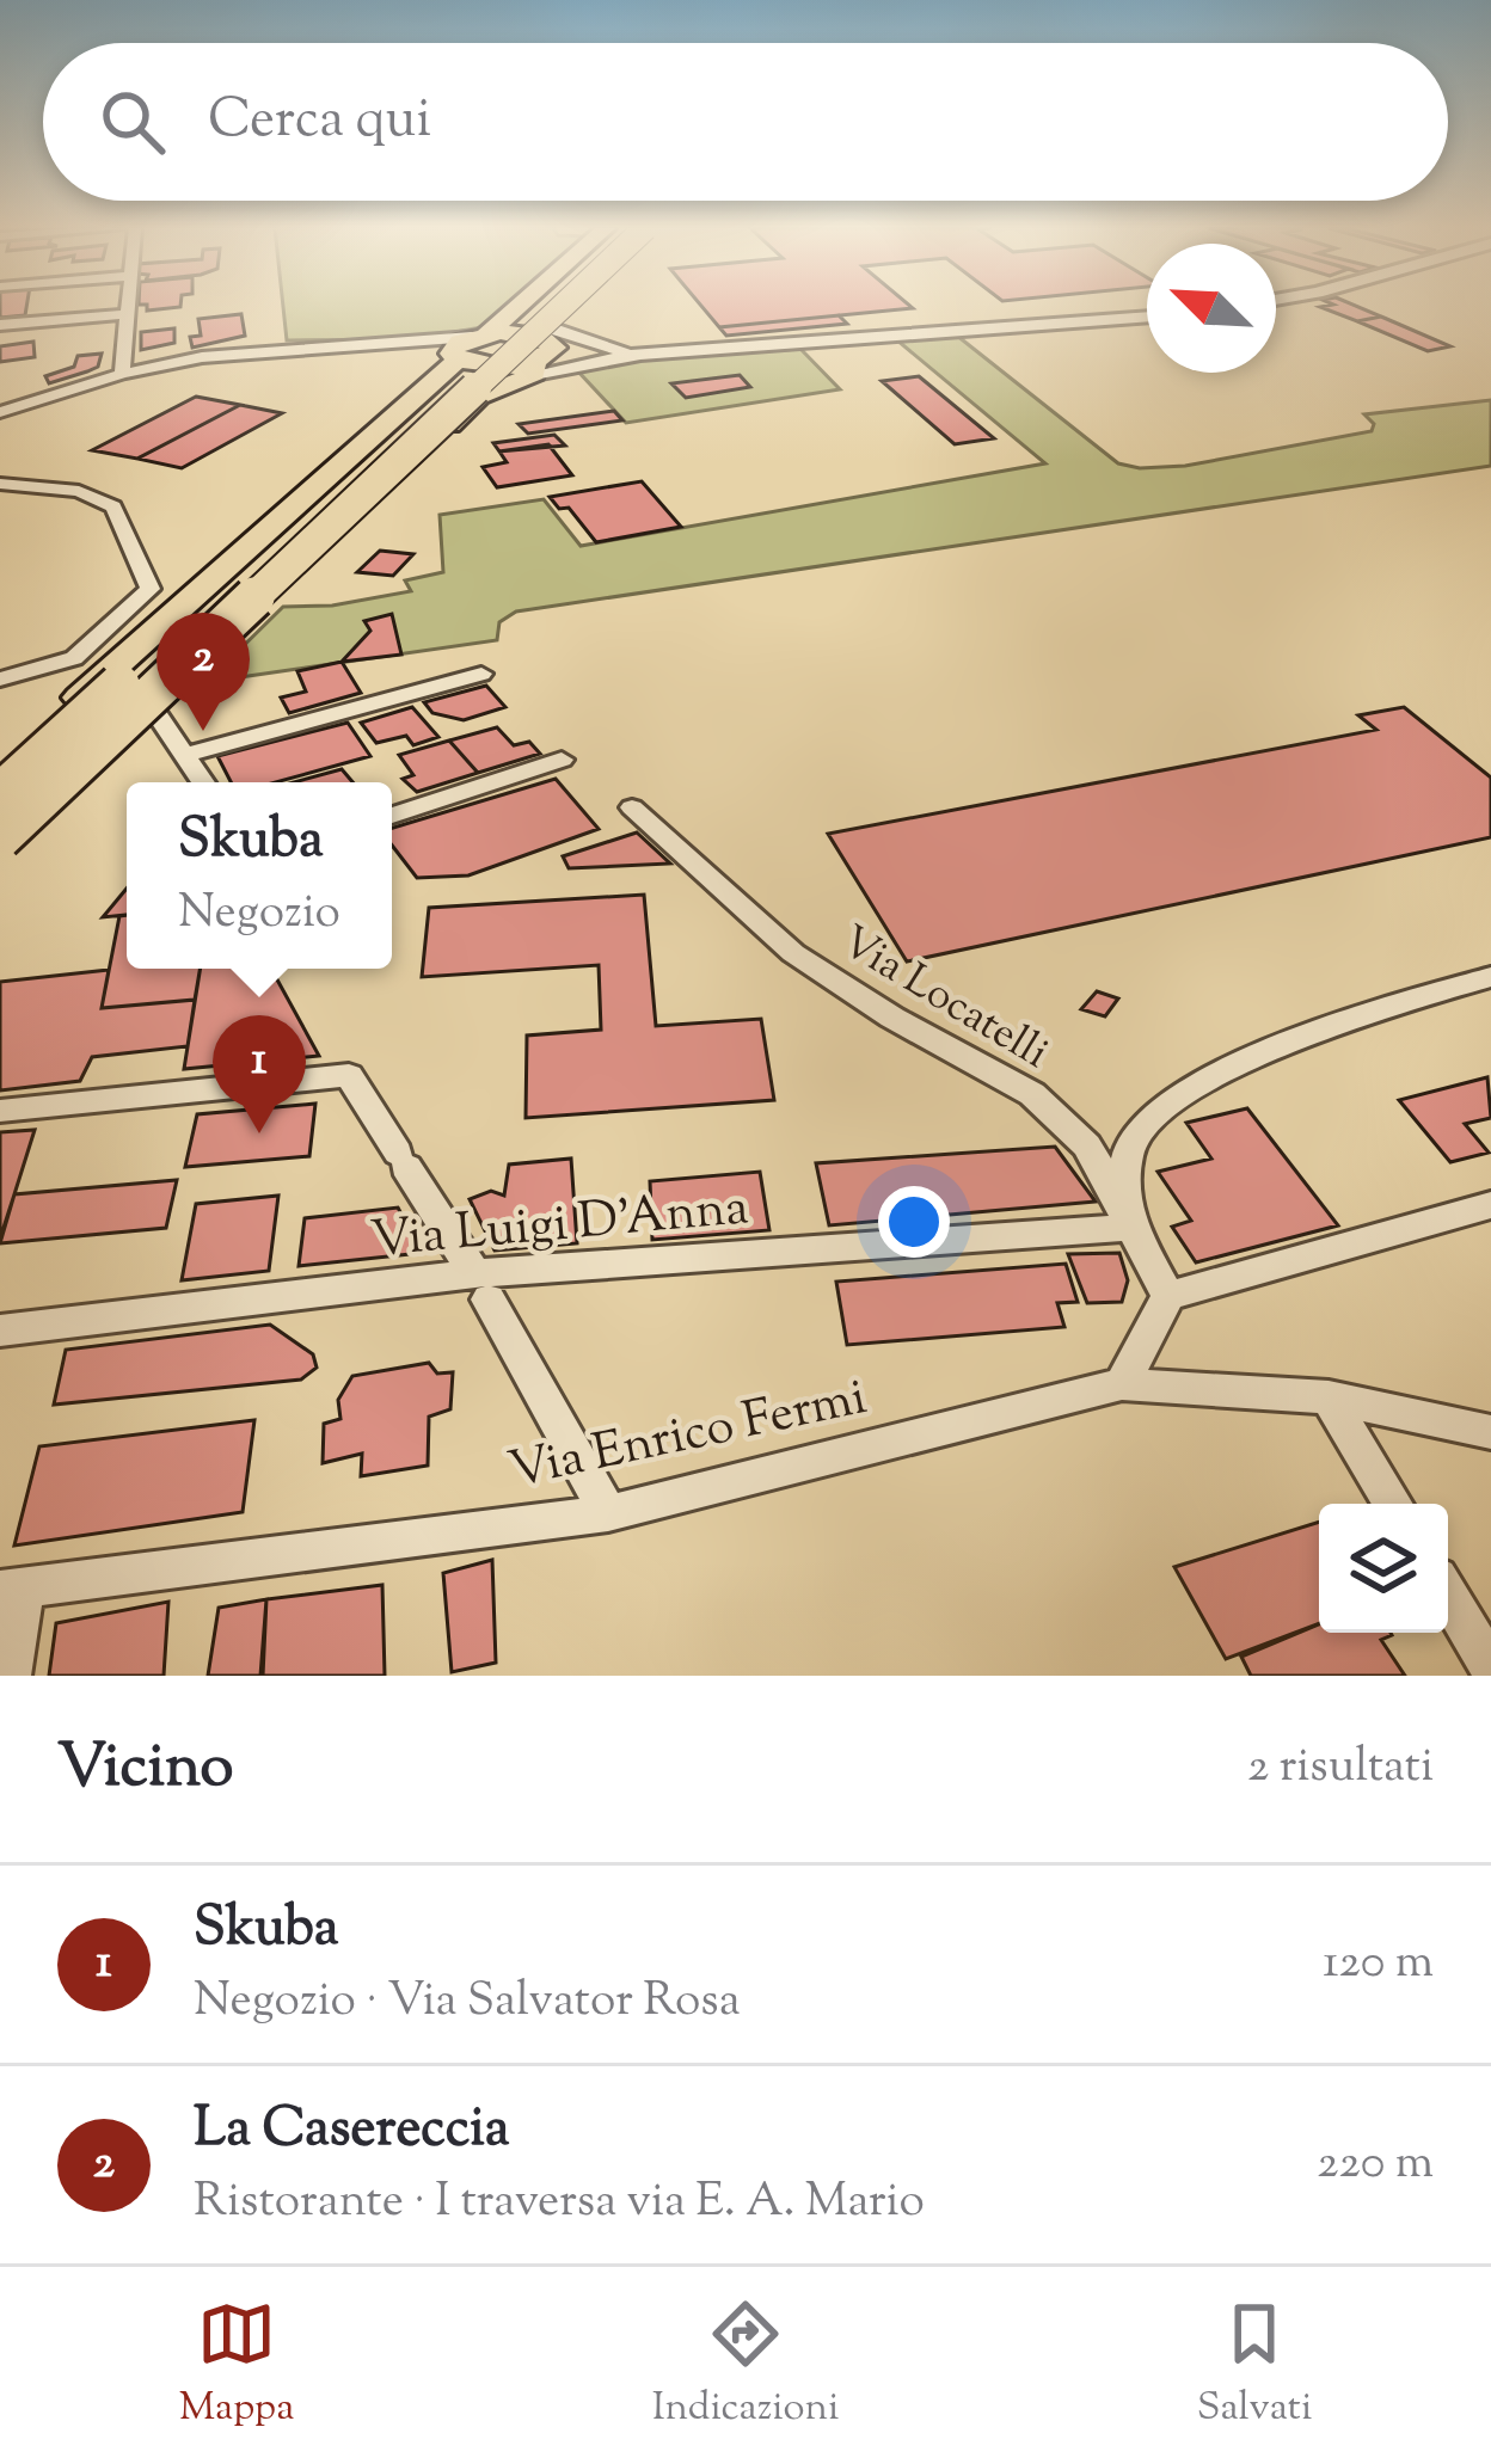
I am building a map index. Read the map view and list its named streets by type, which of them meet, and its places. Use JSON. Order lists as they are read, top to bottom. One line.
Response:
{"streets":{"street":["Via Locatelli","Via Luigi D'Anna","Via Enrico Fermi"]},"crossings":[["Via Locatelli","Via Luigi D'Anna"]],"north":"top left","page":{"search":"Cerca qui","pins":["2","1"],"popup":["Skuba","Negozio"],"heading":["Vicino","2 risultati"],"list":[{"mark":"1","name":"Skuba","note":"Negozio · Via Salvator Rosa","value":"120 m"},{"mark":"2","name":"La Casereccia","note":"Ristorante · I traversa via E. A. Mario","value":"220 m"}],"nav":["Mappa","Indicazioni","Salvati"]}}
